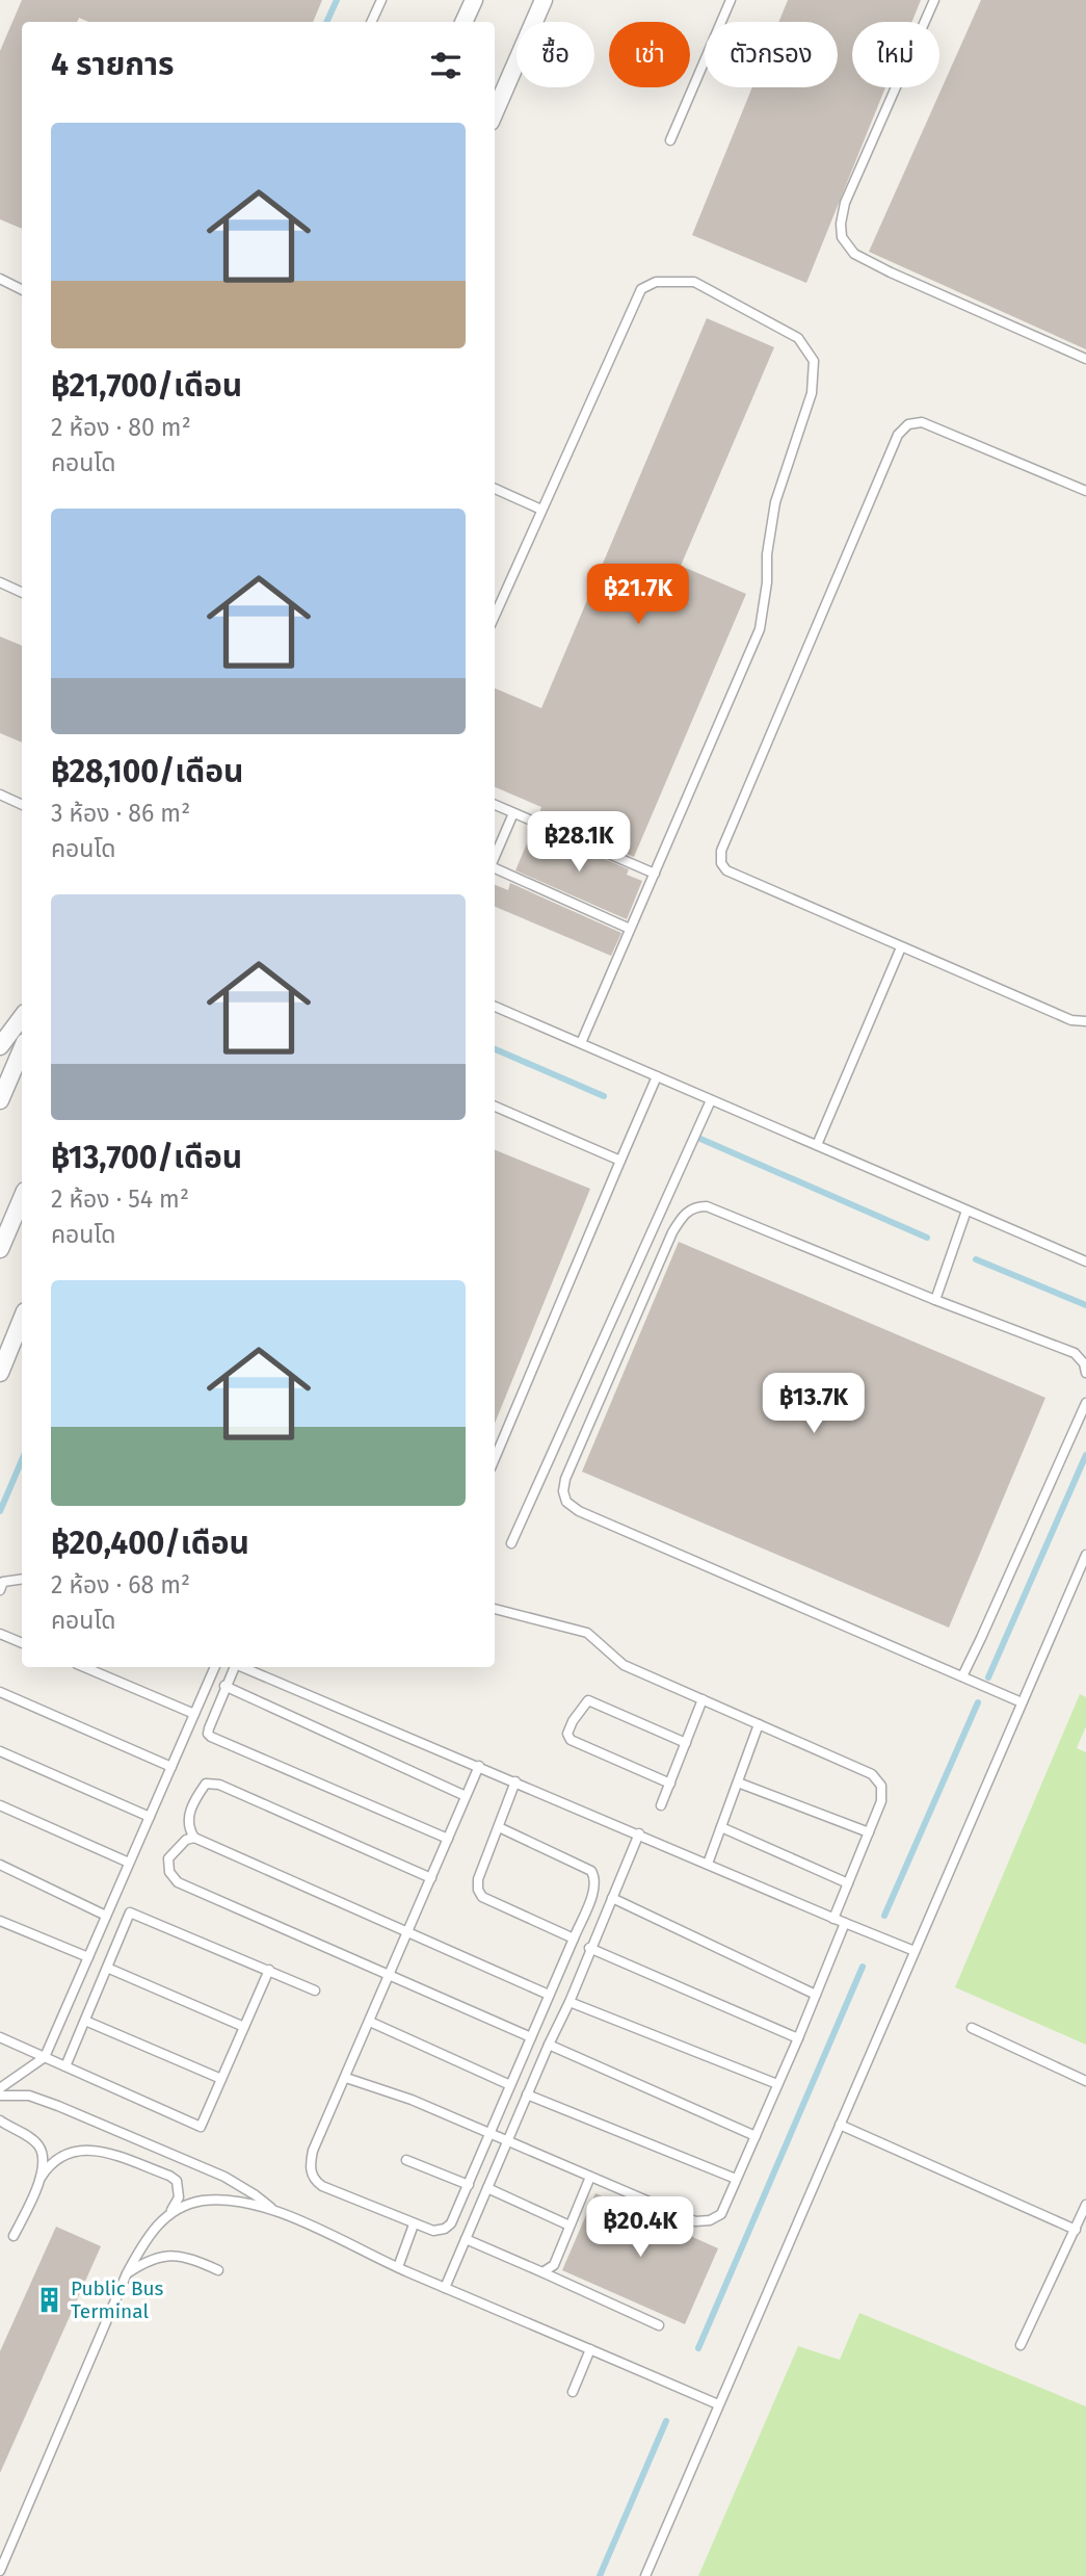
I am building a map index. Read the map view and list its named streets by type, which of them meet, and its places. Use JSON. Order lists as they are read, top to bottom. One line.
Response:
{"places":{"building":["Public Bus Terminal"]},"page":{"chip":["ซื้อ","เช่า","ตัวกรอง","ใหม่"],"heading":"4 รายการ","list":[{"name":"฿21,700/เดือน","note":"2 ห้อง · 80 m² · คอนโด"},{"name":"฿28,100/เดือน","note":"3 ห้อง · 86 m² · คอนโด"},{"name":"฿13,700/เดือน","note":"2 ห้อง · 54 m² · คอนโด"},{"name":"฿20,400/เดือน","note":"2 ห้อง · 68 m² · คอนโด"}],"price":["฿21.7K","฿28.1K","฿13.7K","฿20.4K"]}}
